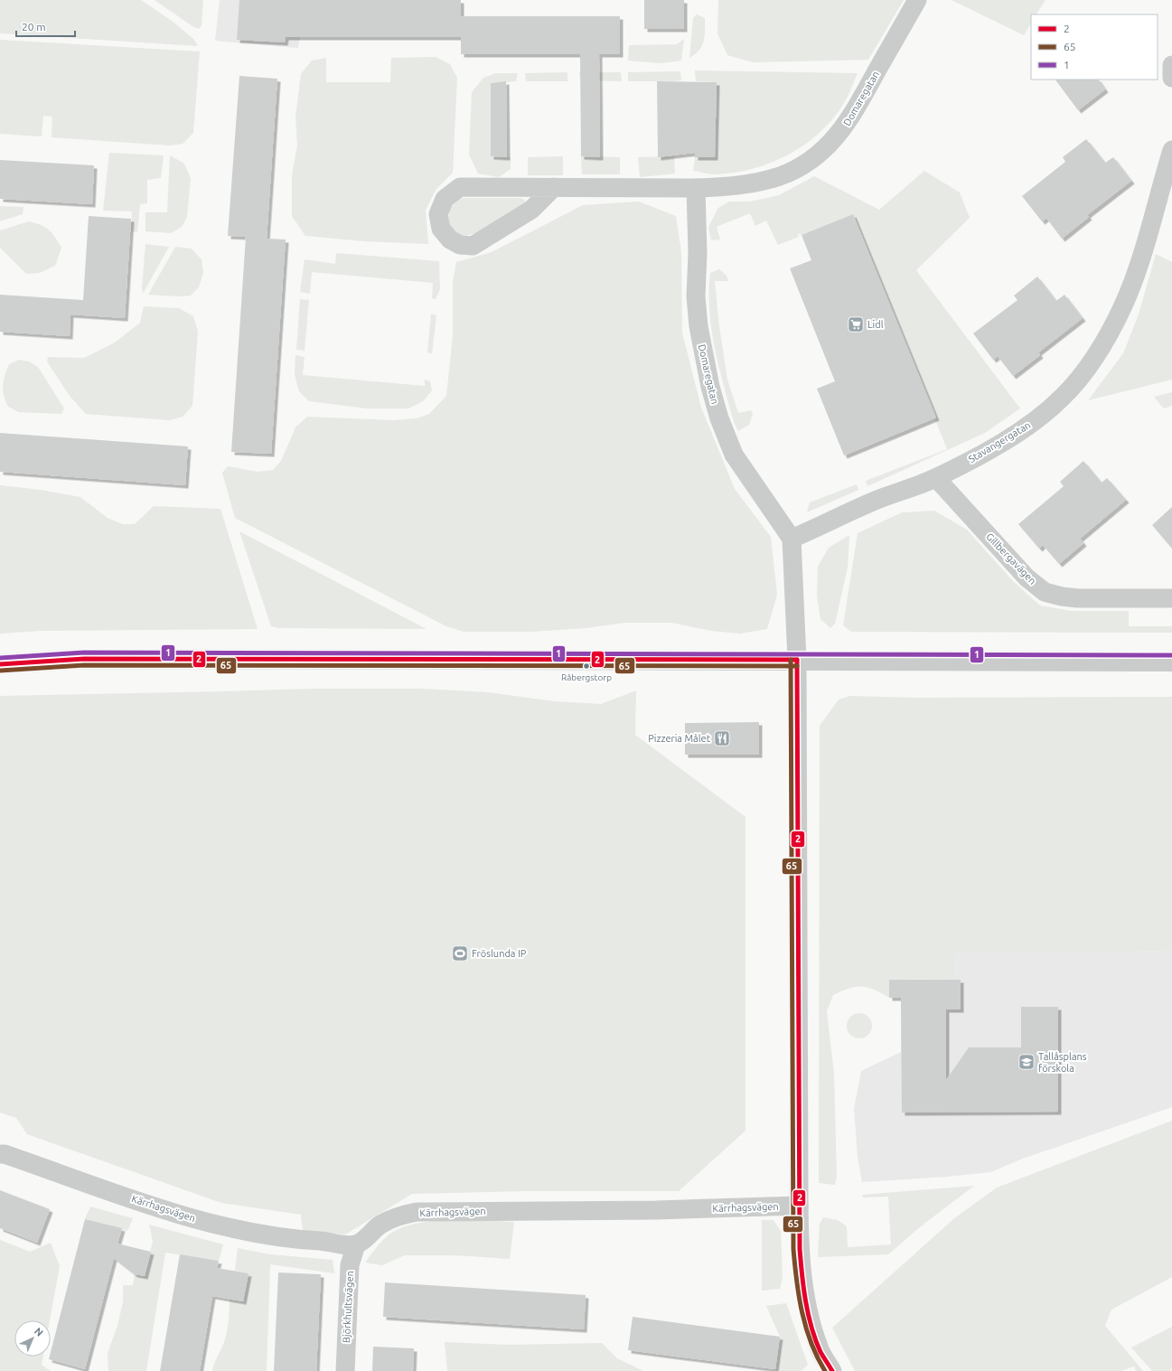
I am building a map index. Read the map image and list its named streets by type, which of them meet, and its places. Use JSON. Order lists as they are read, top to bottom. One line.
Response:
{"streets":{"street":["Domaregatan","Stavangergatan","Gillbergavägen","Kärrhagsvägen","Björkhultsvägen"]},"crossings":[["Domaregatan","Stavangergatan"],["Stavangergatan","Gillbergavägen"],["Kärrhagsvägen","Björkhultsvägen"]],"places":{"supermarket":["Lidl"],"other":["Råbergstorp"],"restaurant":["Pizzeria Målet"],"sports":["Fröslunda IP"],"school or university":["Tallåsplans förskola"]},"lines":["transit line 1","transit line 2","transit line 65"],"legend":["2","65","1"],"scale_bar":"20 m","north":"top right"}
